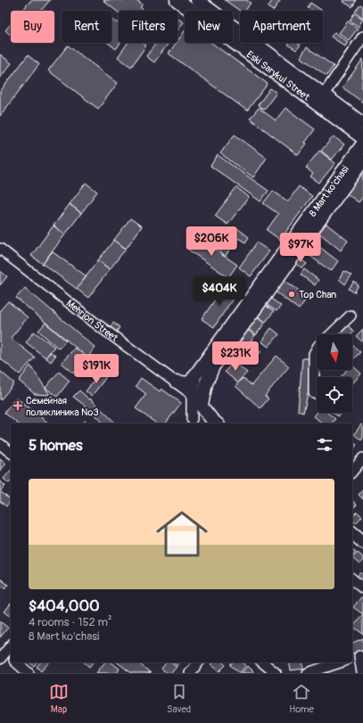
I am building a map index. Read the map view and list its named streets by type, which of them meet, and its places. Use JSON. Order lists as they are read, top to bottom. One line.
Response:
{"streets":{"main road":["Eski Sarykul Street","8 Mart ko'chasi","Mehrjon Street"]},"crossings":[["8 Mart ko'chasi","Mehrjon Street"]],"places":{"other":["Top Chan"],"health":["Семейная поликлиника №3"]},"north":"bottom","page":{"chip":["Buy","Rent","Filters","New","Apartment"],"price":["$206K","$97K","$404K","$231K","$191K"],"heading":"5 homes","list":[{"name":"$404,000","note":"4 rooms · 152 m² · 8 Mart ko'chasi"}],"tabs":["Map","Saved","Home"]}}
